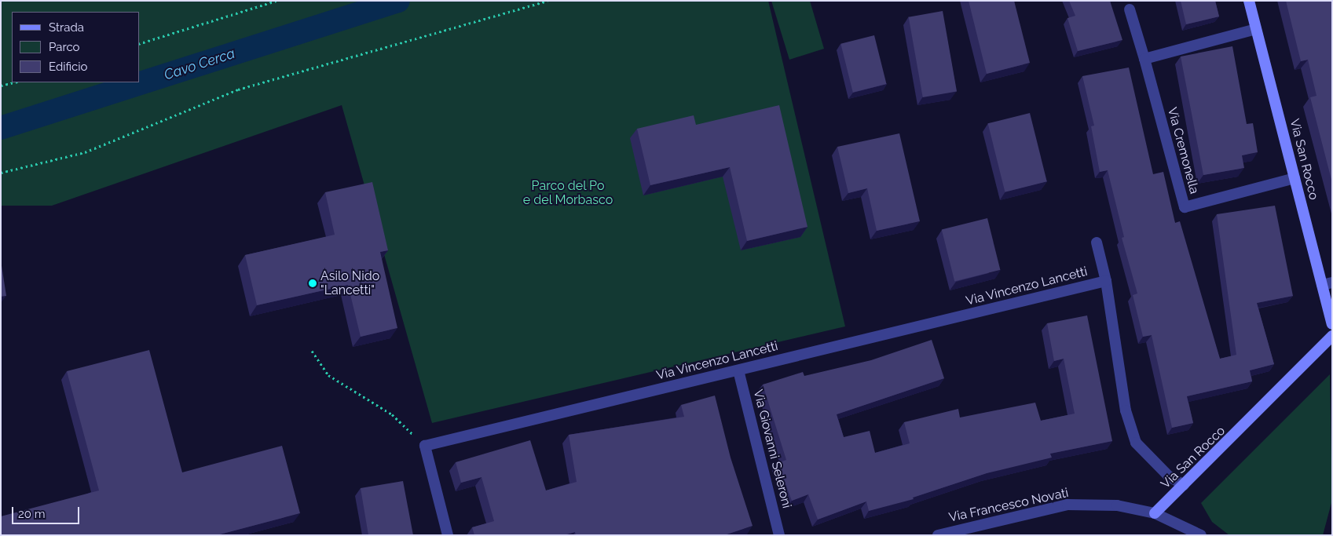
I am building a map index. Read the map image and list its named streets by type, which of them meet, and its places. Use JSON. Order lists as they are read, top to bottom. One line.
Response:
{"streets":{"main road":["Via San Rocco"],"street":["Via Cremonella","Via Vincenzo Lancetti","Via Giovanni Seleroni","Via Francesco Novati"]},"crossings":[["Via Cremonella","Via San Rocco"],["Via San Rocco","Via Vincenzo Lancetti"],["Via San Rocco","Via Francesco Novati"],["Via Vincenzo Lancetti","Via Giovanni Seleroni"]],"water":["Cavo Cerca"],"parks":["Parco del Po e del Morbasco"],"places":["Asilo Nido \"Lancetti\""],"legend":["Strada","Parco","Edificio"],"scale_bar":"20 m"}
